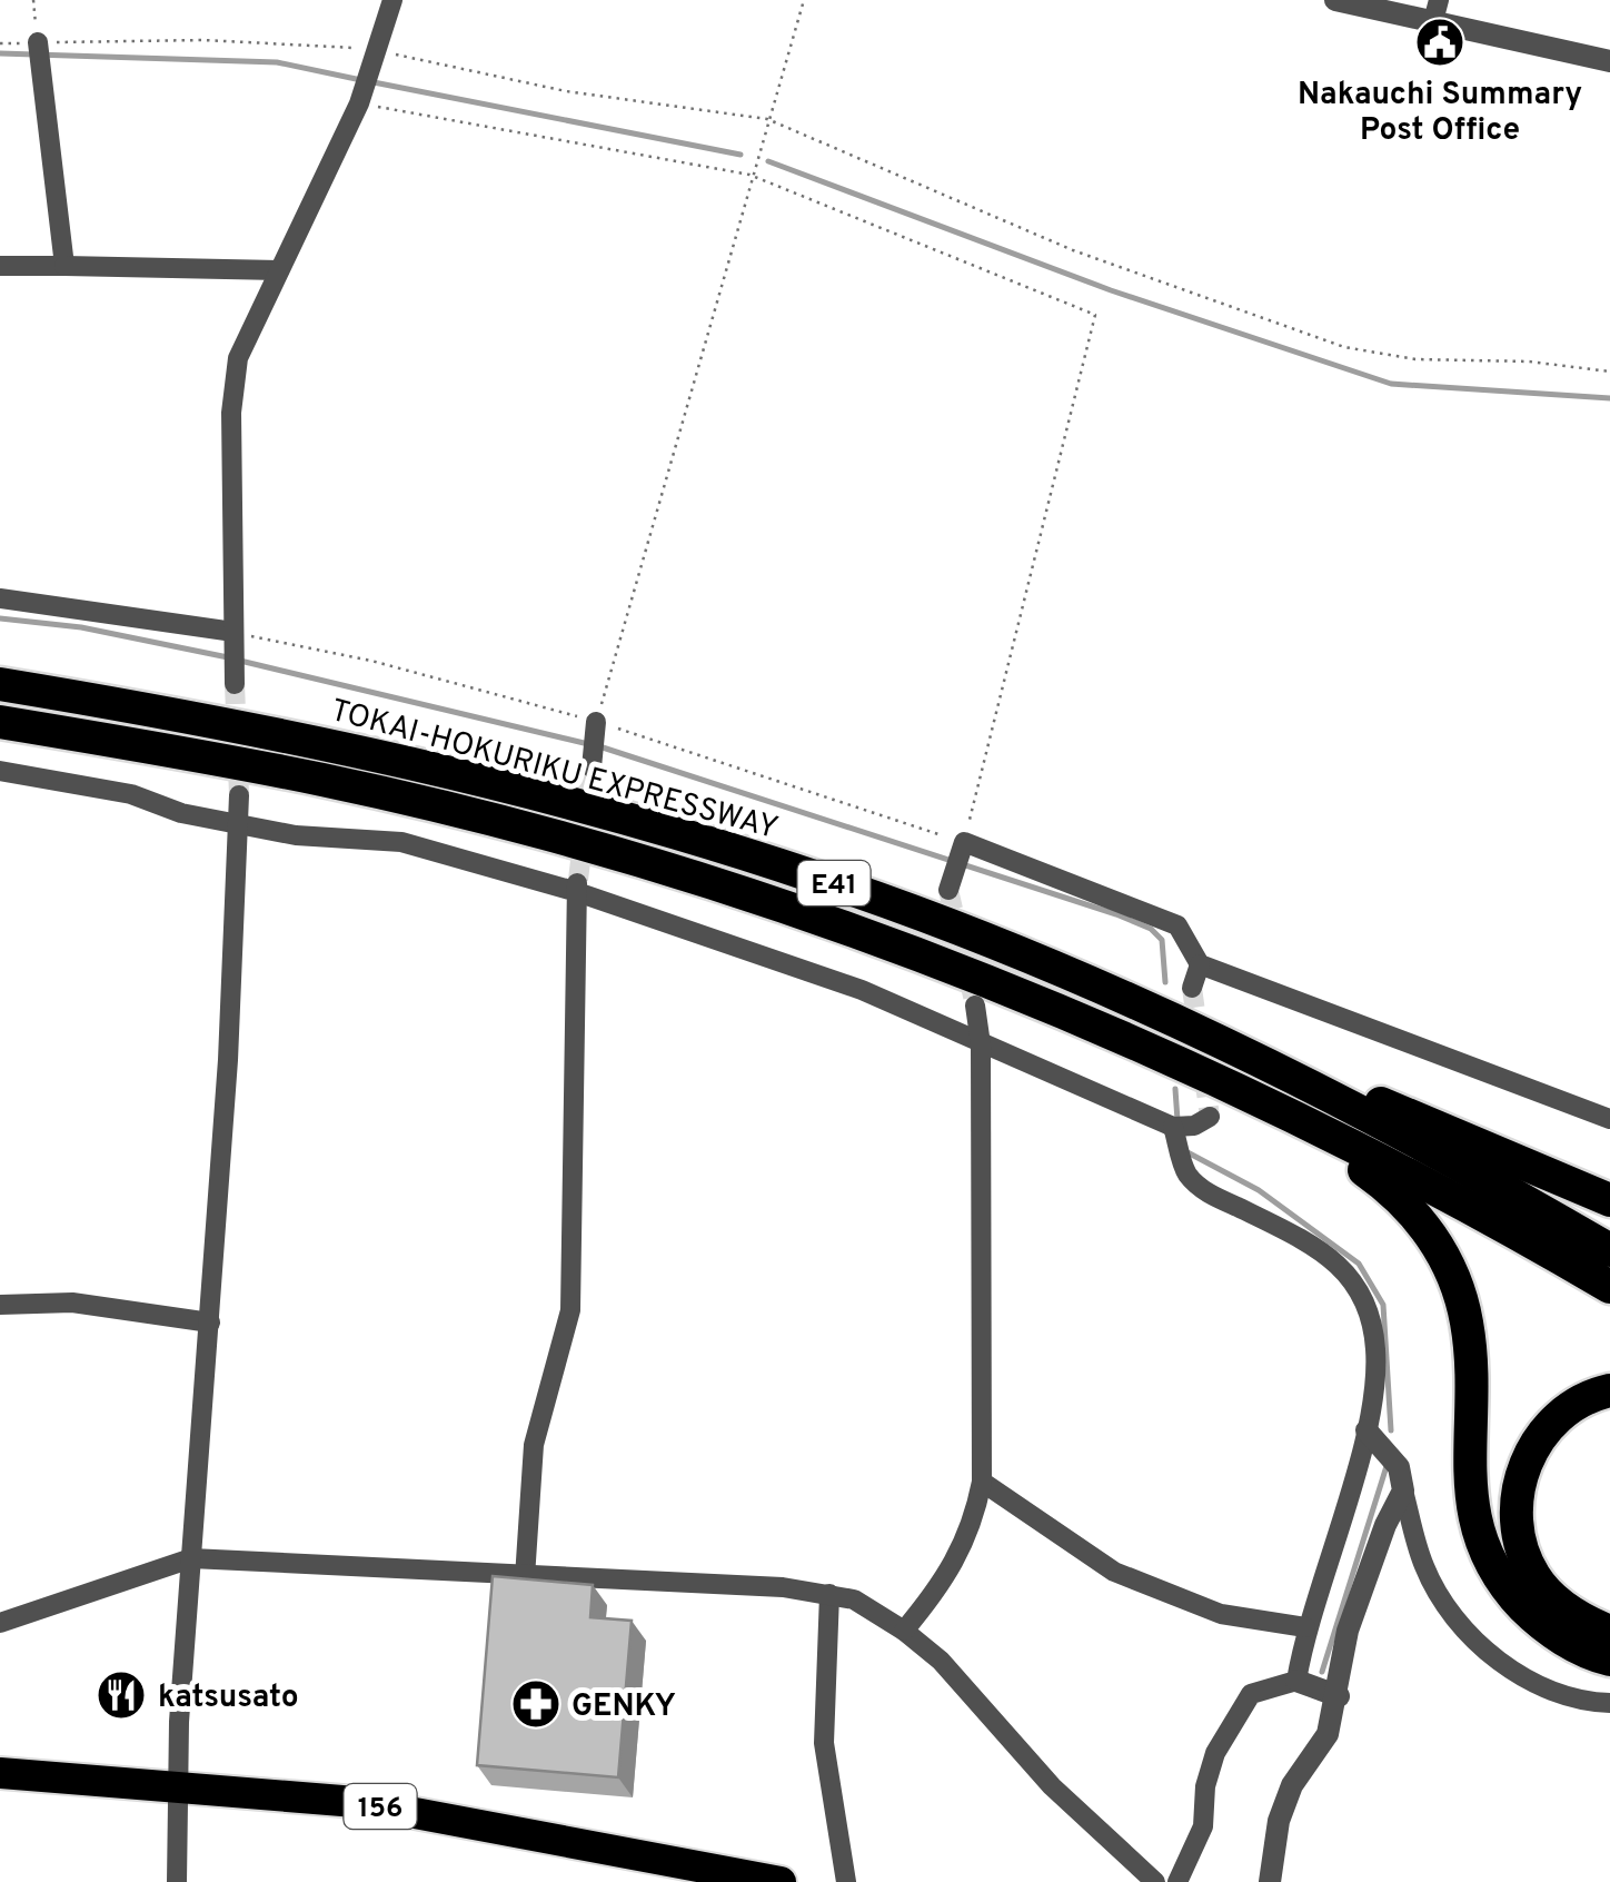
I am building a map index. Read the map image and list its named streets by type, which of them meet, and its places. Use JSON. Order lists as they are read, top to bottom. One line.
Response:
{"streets":{"highway":["TOKAI-HOKURIKU EXPRESSWAY","E41","156"]},"places":{"public building":["Nakauchi Summary Post Office"],"restaurant":["katsusato"],"pharmacy":["GENKY"]}}
